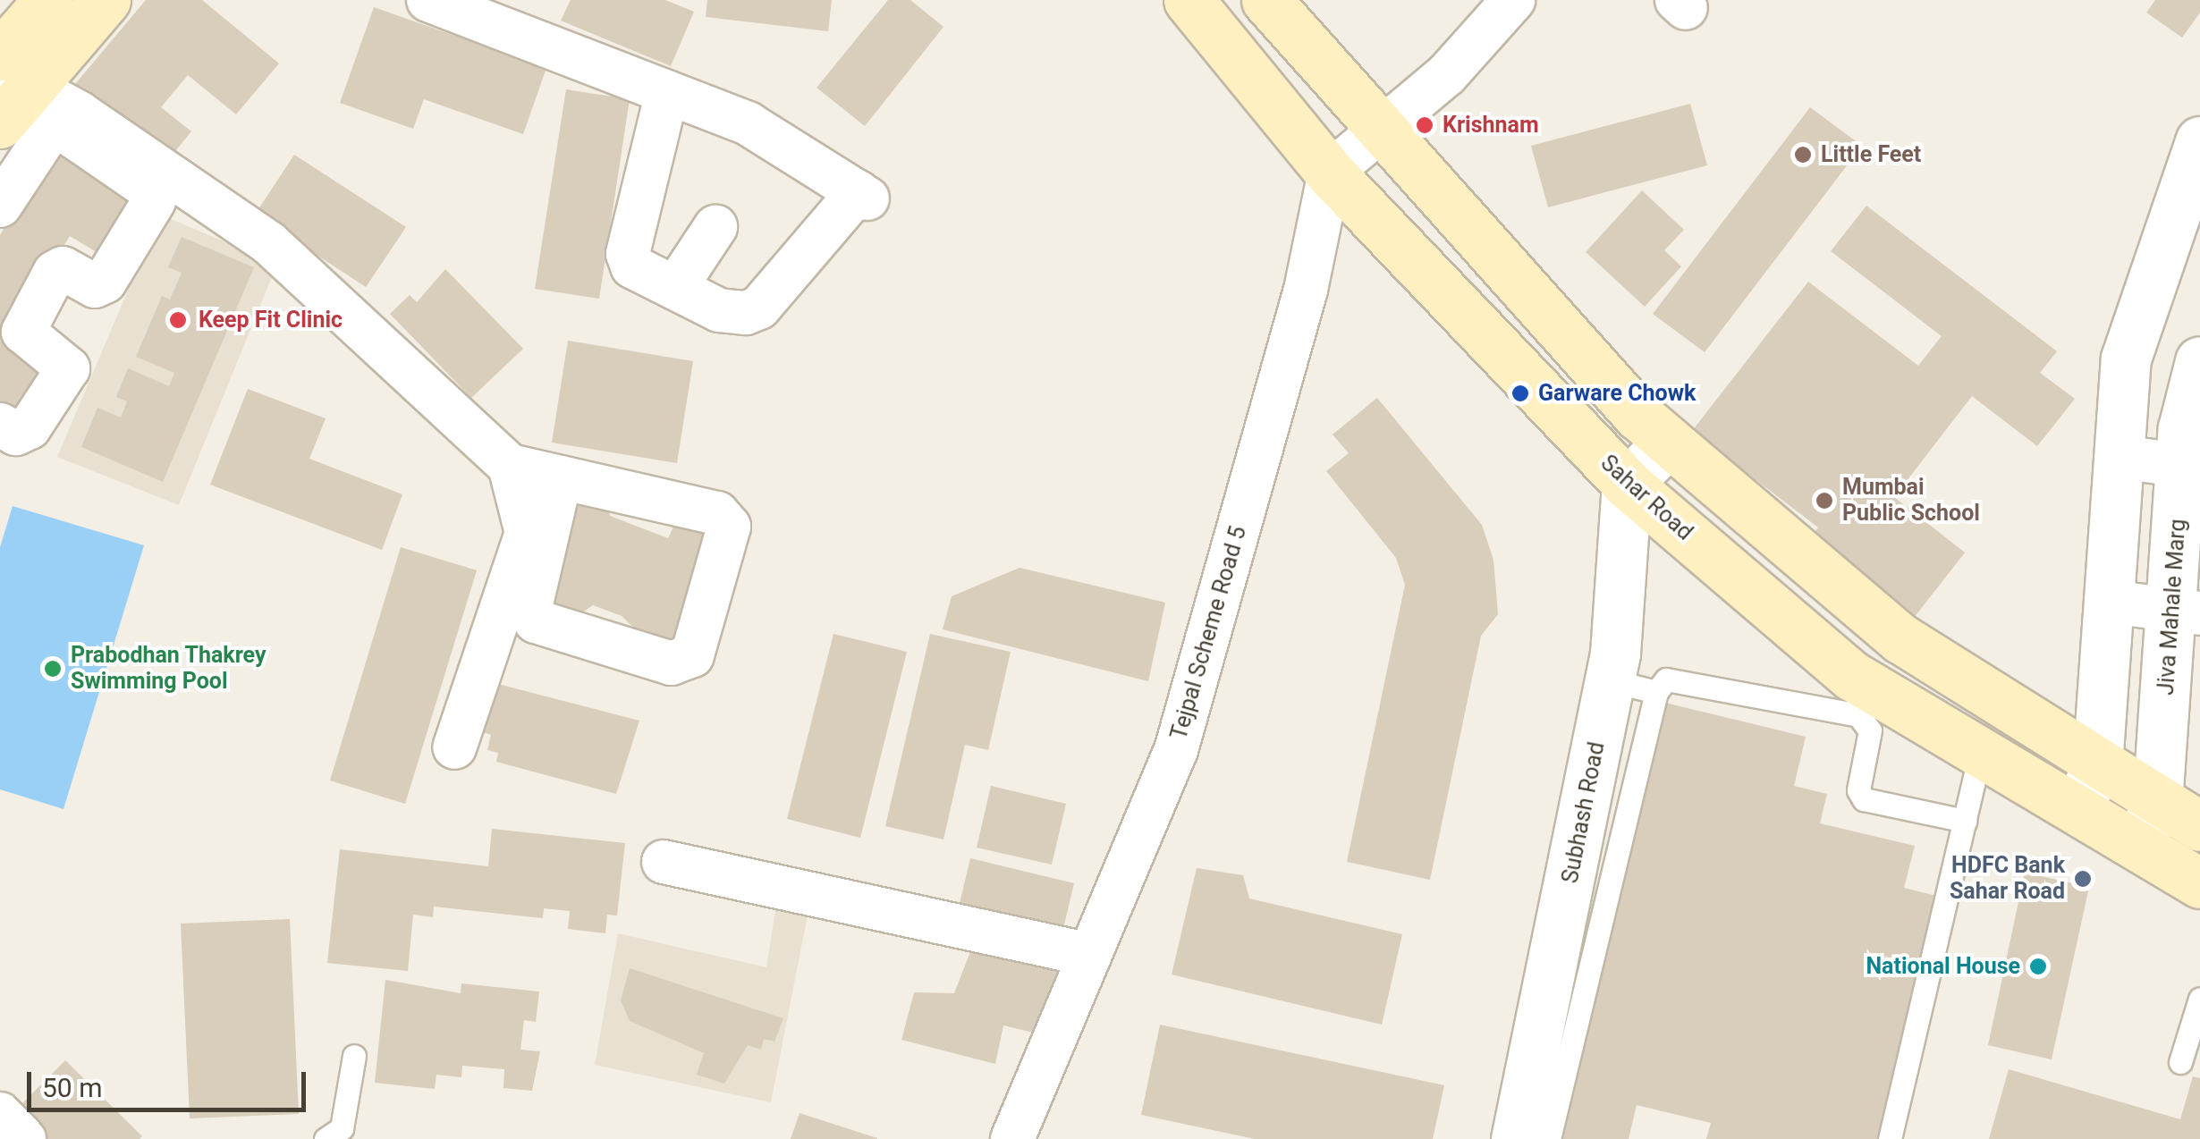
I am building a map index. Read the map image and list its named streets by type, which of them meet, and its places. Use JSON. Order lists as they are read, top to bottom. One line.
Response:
{"streets":{"main road":["Sahar Road"],"street":["Jiva Mahale Marg","Tejpal Scheme Road 5","Subhash Road"]},"crossings":[["Sahar Road","Jiva Mahale Marg"],["Sahar Road","Tejpal Scheme Road 5"],["Sahar Road","Subhash Road"]],"places":["Krishnam","Little Feet","Keep Fit Clinic","Garware Chowk","Mumbai Public School","Prabodhan Thakrey Swimming Pool","HDFC Bank Sahar Road","National House"],"scale_bar":"50 m"}
